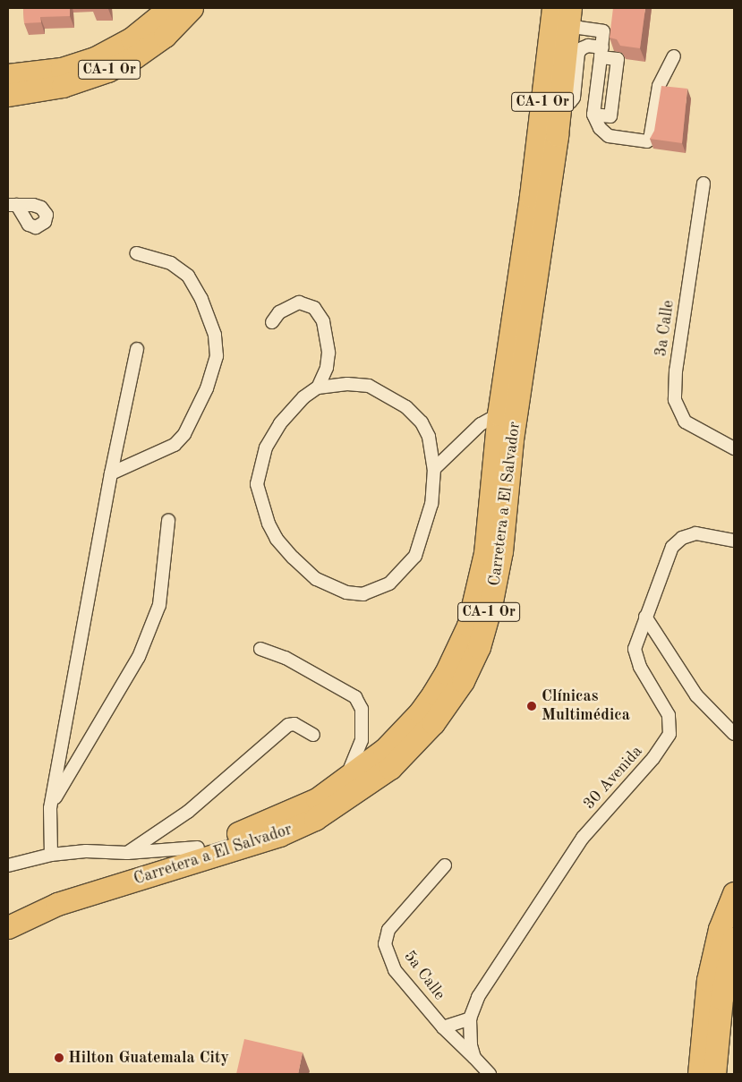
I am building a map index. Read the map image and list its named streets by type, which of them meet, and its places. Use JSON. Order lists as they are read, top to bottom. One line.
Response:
{"streets":{"highway":["CA-1 Or","Carretera a El Salvador"],"street":["3a Calle","30 Avenida","5a Calle"]},"crossings":[["30 Avenida","5a Calle"]],"places":["Clínicas Multimédica","Hilton Guatemala City"]}
